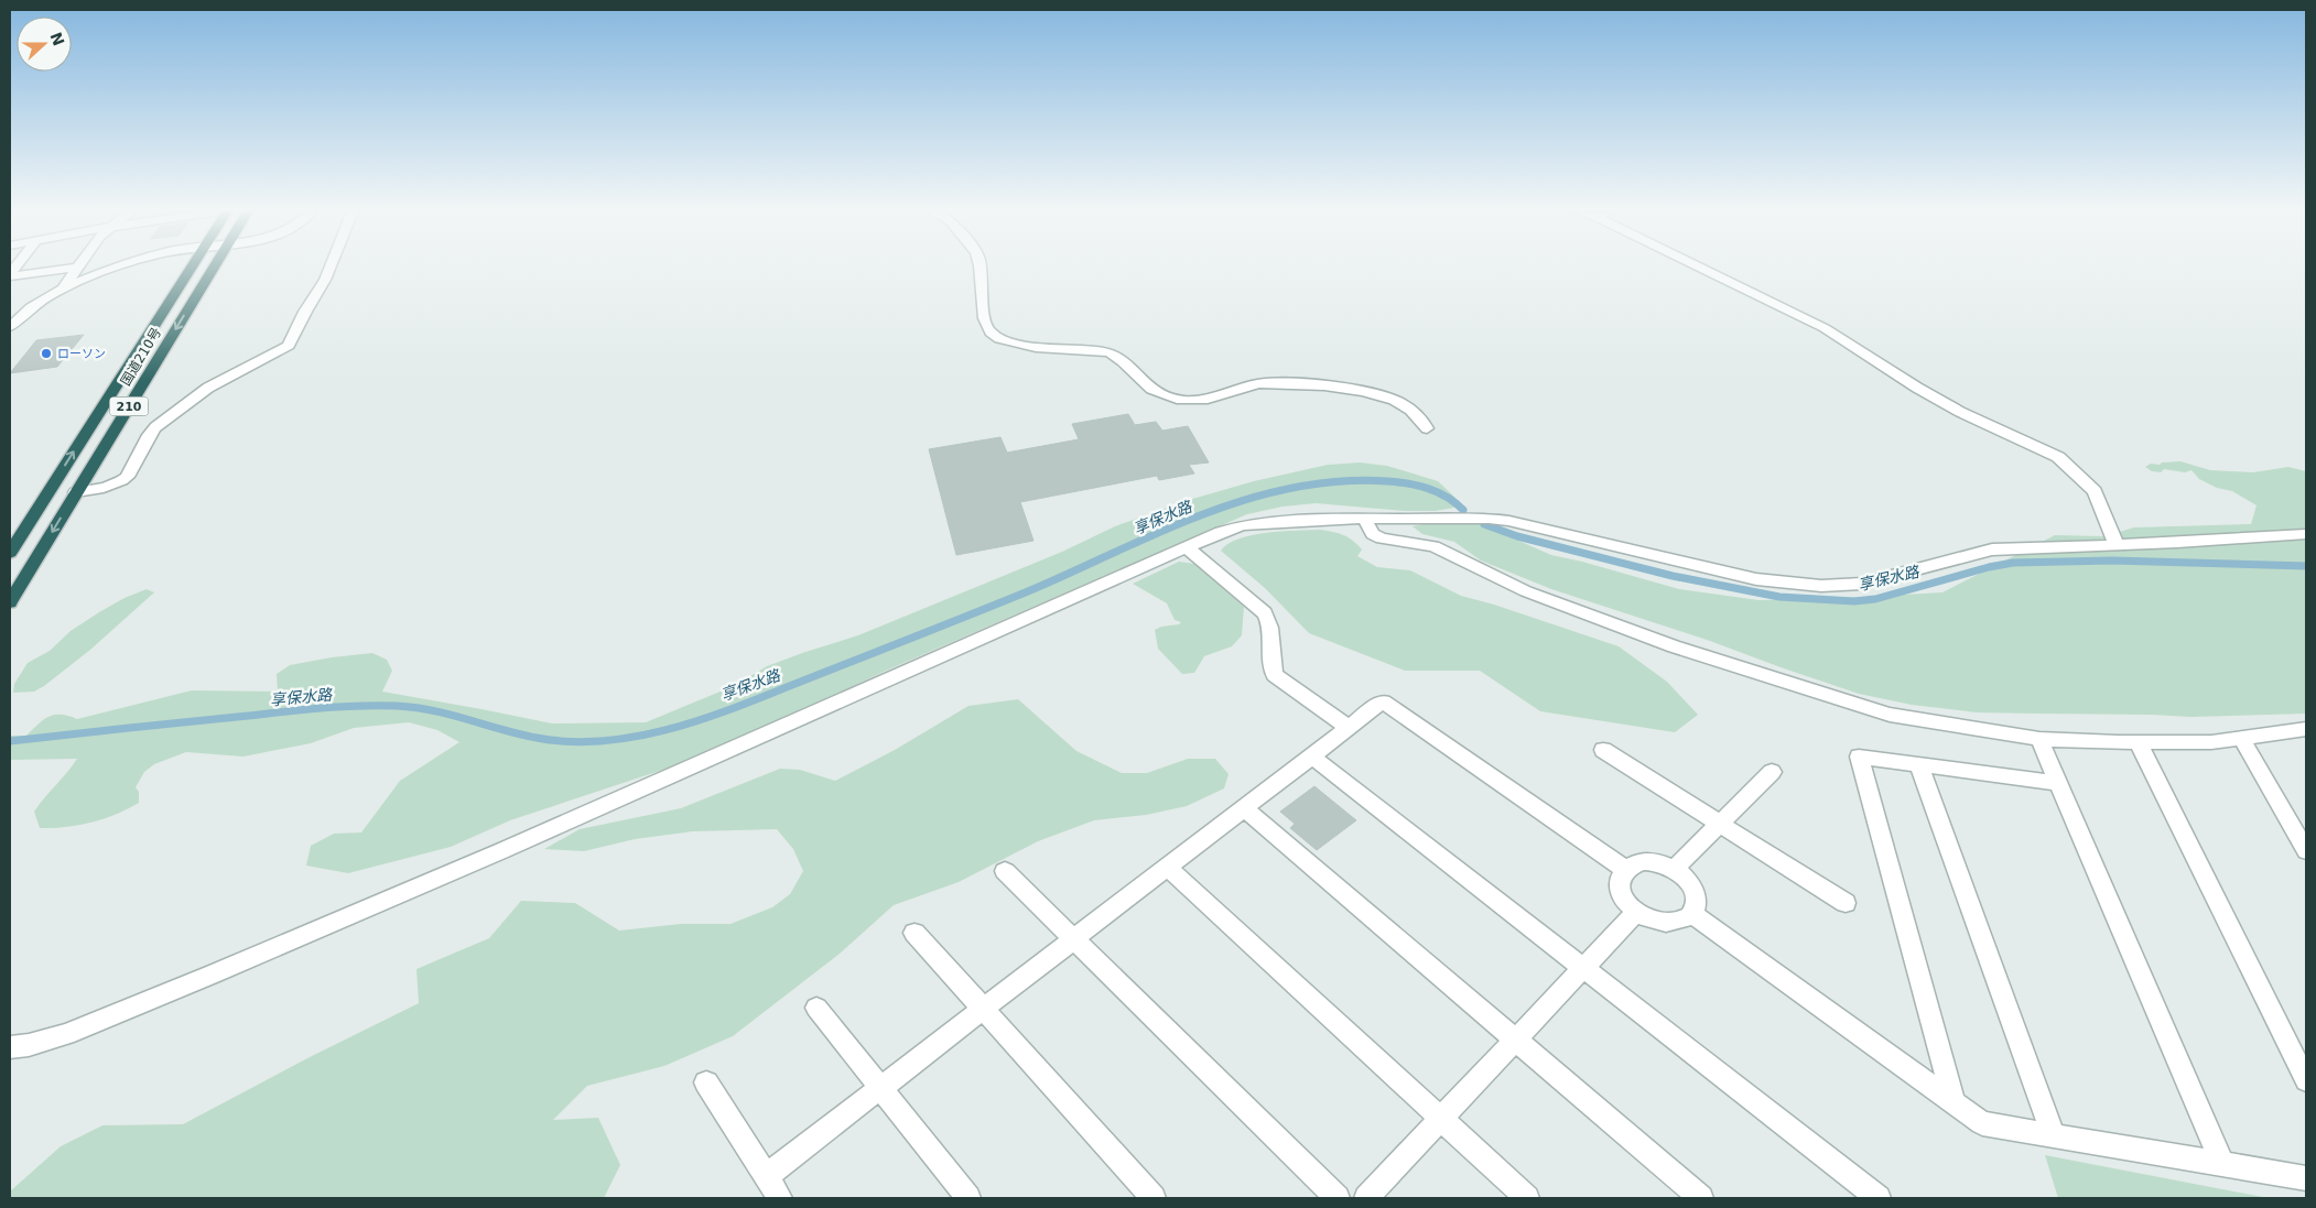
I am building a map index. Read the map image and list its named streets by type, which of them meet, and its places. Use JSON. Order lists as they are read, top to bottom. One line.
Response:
{"streets":{"highway":["国道210号","210"]},"water":["享保水路"],"places":["ローソン"],"north":"right"}
